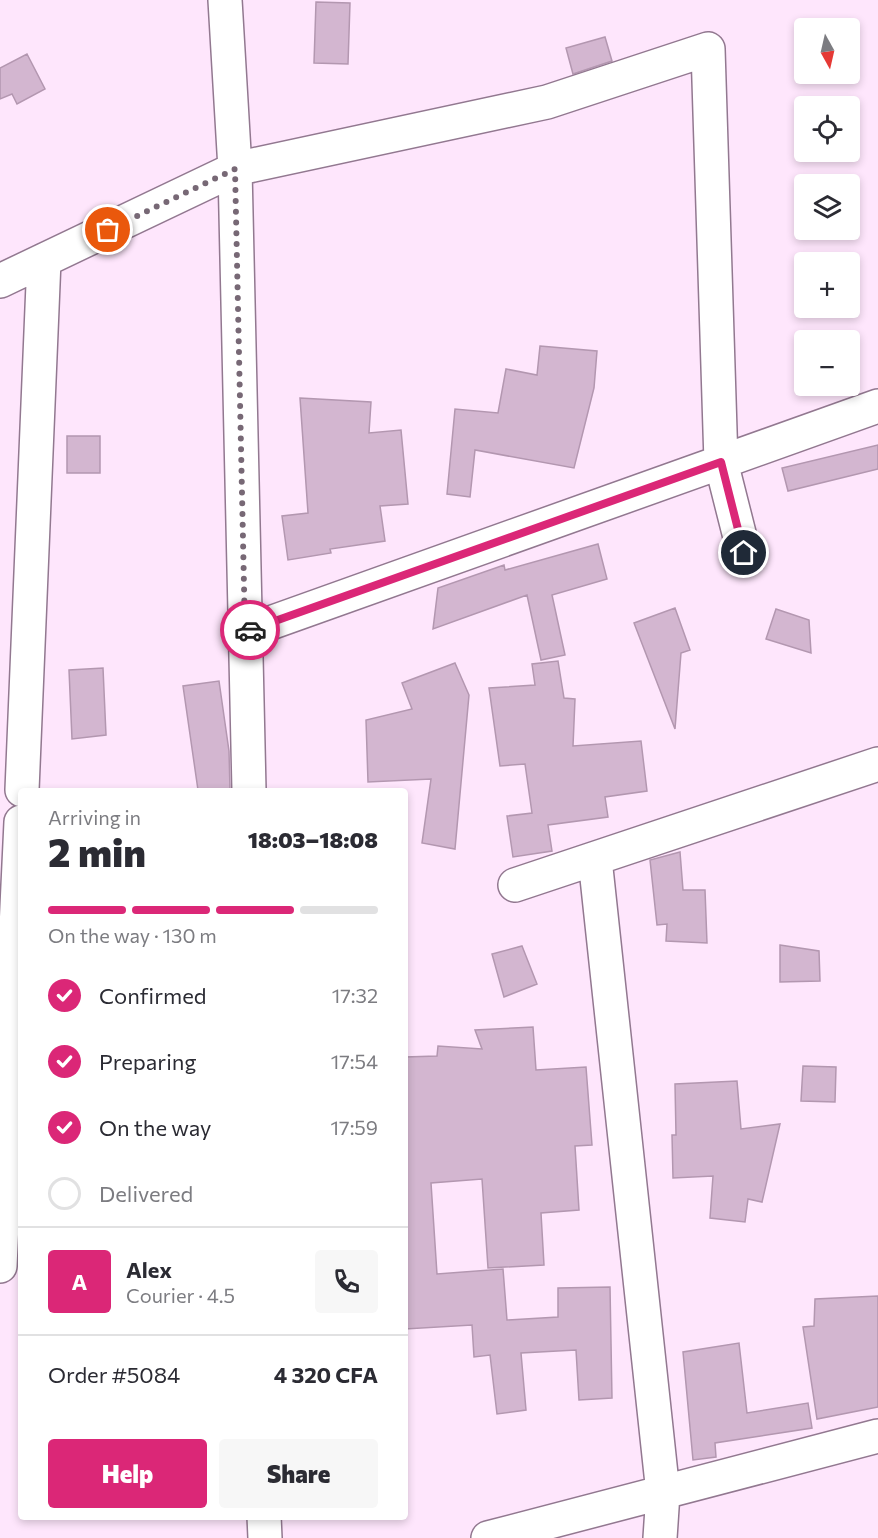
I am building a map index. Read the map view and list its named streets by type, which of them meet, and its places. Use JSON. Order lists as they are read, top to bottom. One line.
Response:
{"north":"bottom","page":{"map_buttons":["+","−"],"heading":["2 min","Arriving in","18:03–18:08"],"panel":["Alex","Courier · 4.5","Order #5084","4 320 CFA"],"bar":"On the way · 130 m","list":[["Confirmed","17:32"],["Preparing","17:54"],["On the way","17:59"],"Delivered"],"round":"A","buttons":["Help","Share"]}}
